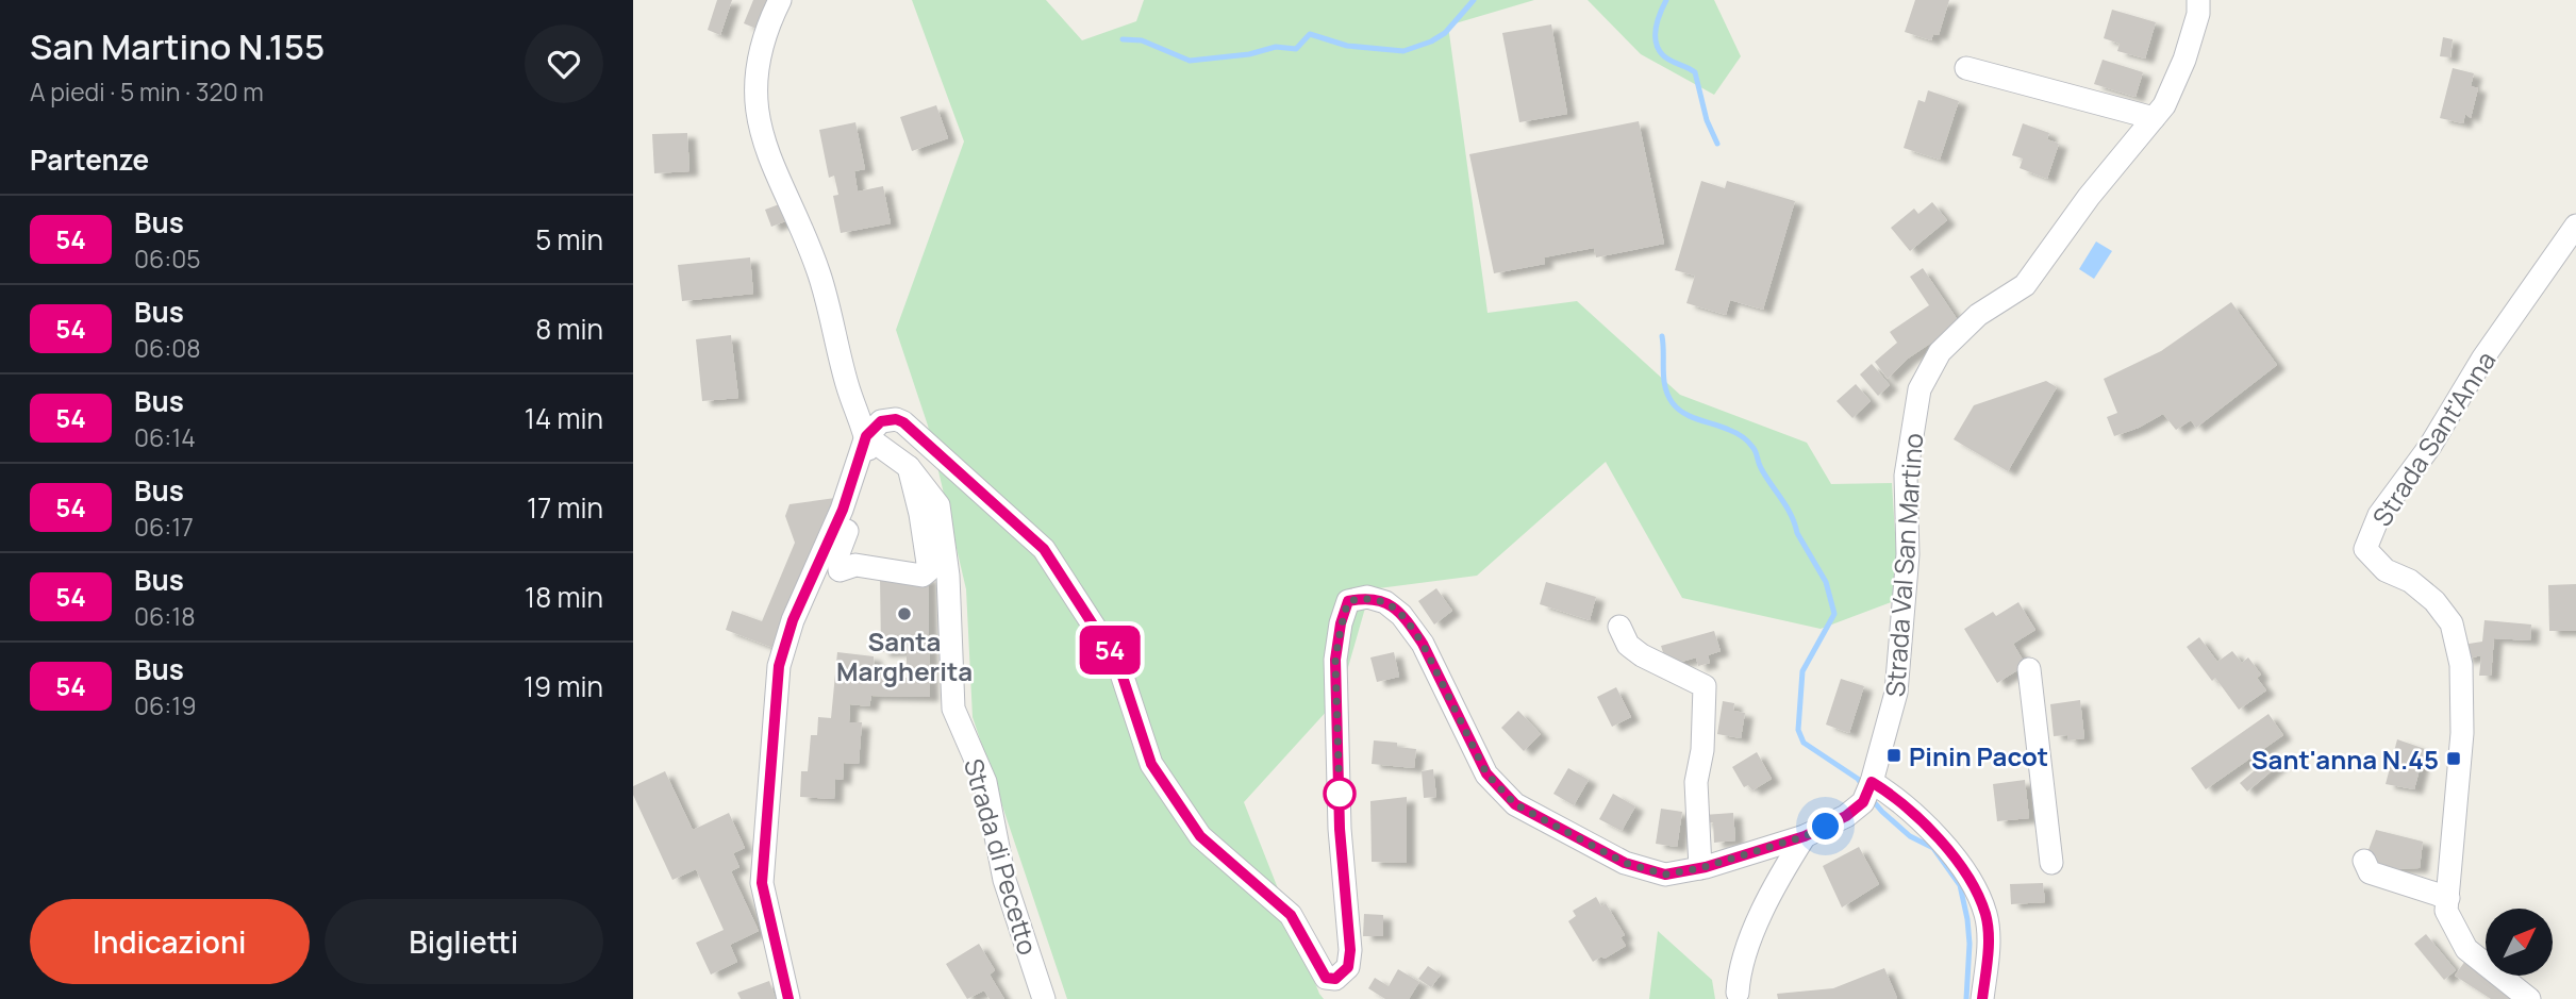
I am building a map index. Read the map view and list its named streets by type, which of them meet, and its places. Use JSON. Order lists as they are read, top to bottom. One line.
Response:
{"streets":{"street":["Strada Sant'Anna","Strada Val San Martino","Strada di Pecetto"]},"crossings":[["Strada Val San Martino","Strada di Pecetto"]],"places":{"other":["Santa Margherita"],"transit":["Pinin Pacot","Sant'anna N.45"]},"lines":["bus line 54"],"north":"top right","page":{"heading":[["San Martino N.155","A piedi · 5 min · 320 m"],"Partenze"],"on_map":"54","list":[{"mark":"54","name":"Bus","note":"06:05","value":"5 min"},{"mark":"54","name":"Bus","note":"06:08","value":"8 min"},{"mark":"54","name":"Bus","note":"06:14","value":"14 min"},{"mark":"54","name":"Bus","note":"06:17","value":"17 min"},{"mark":"54","name":"Bus","note":"06:18","value":"18 min"},{"mark":"54","name":"Bus","note":"06:19","value":"19 min"}],"buttons":["Indicazioni","Biglietti"]}}
